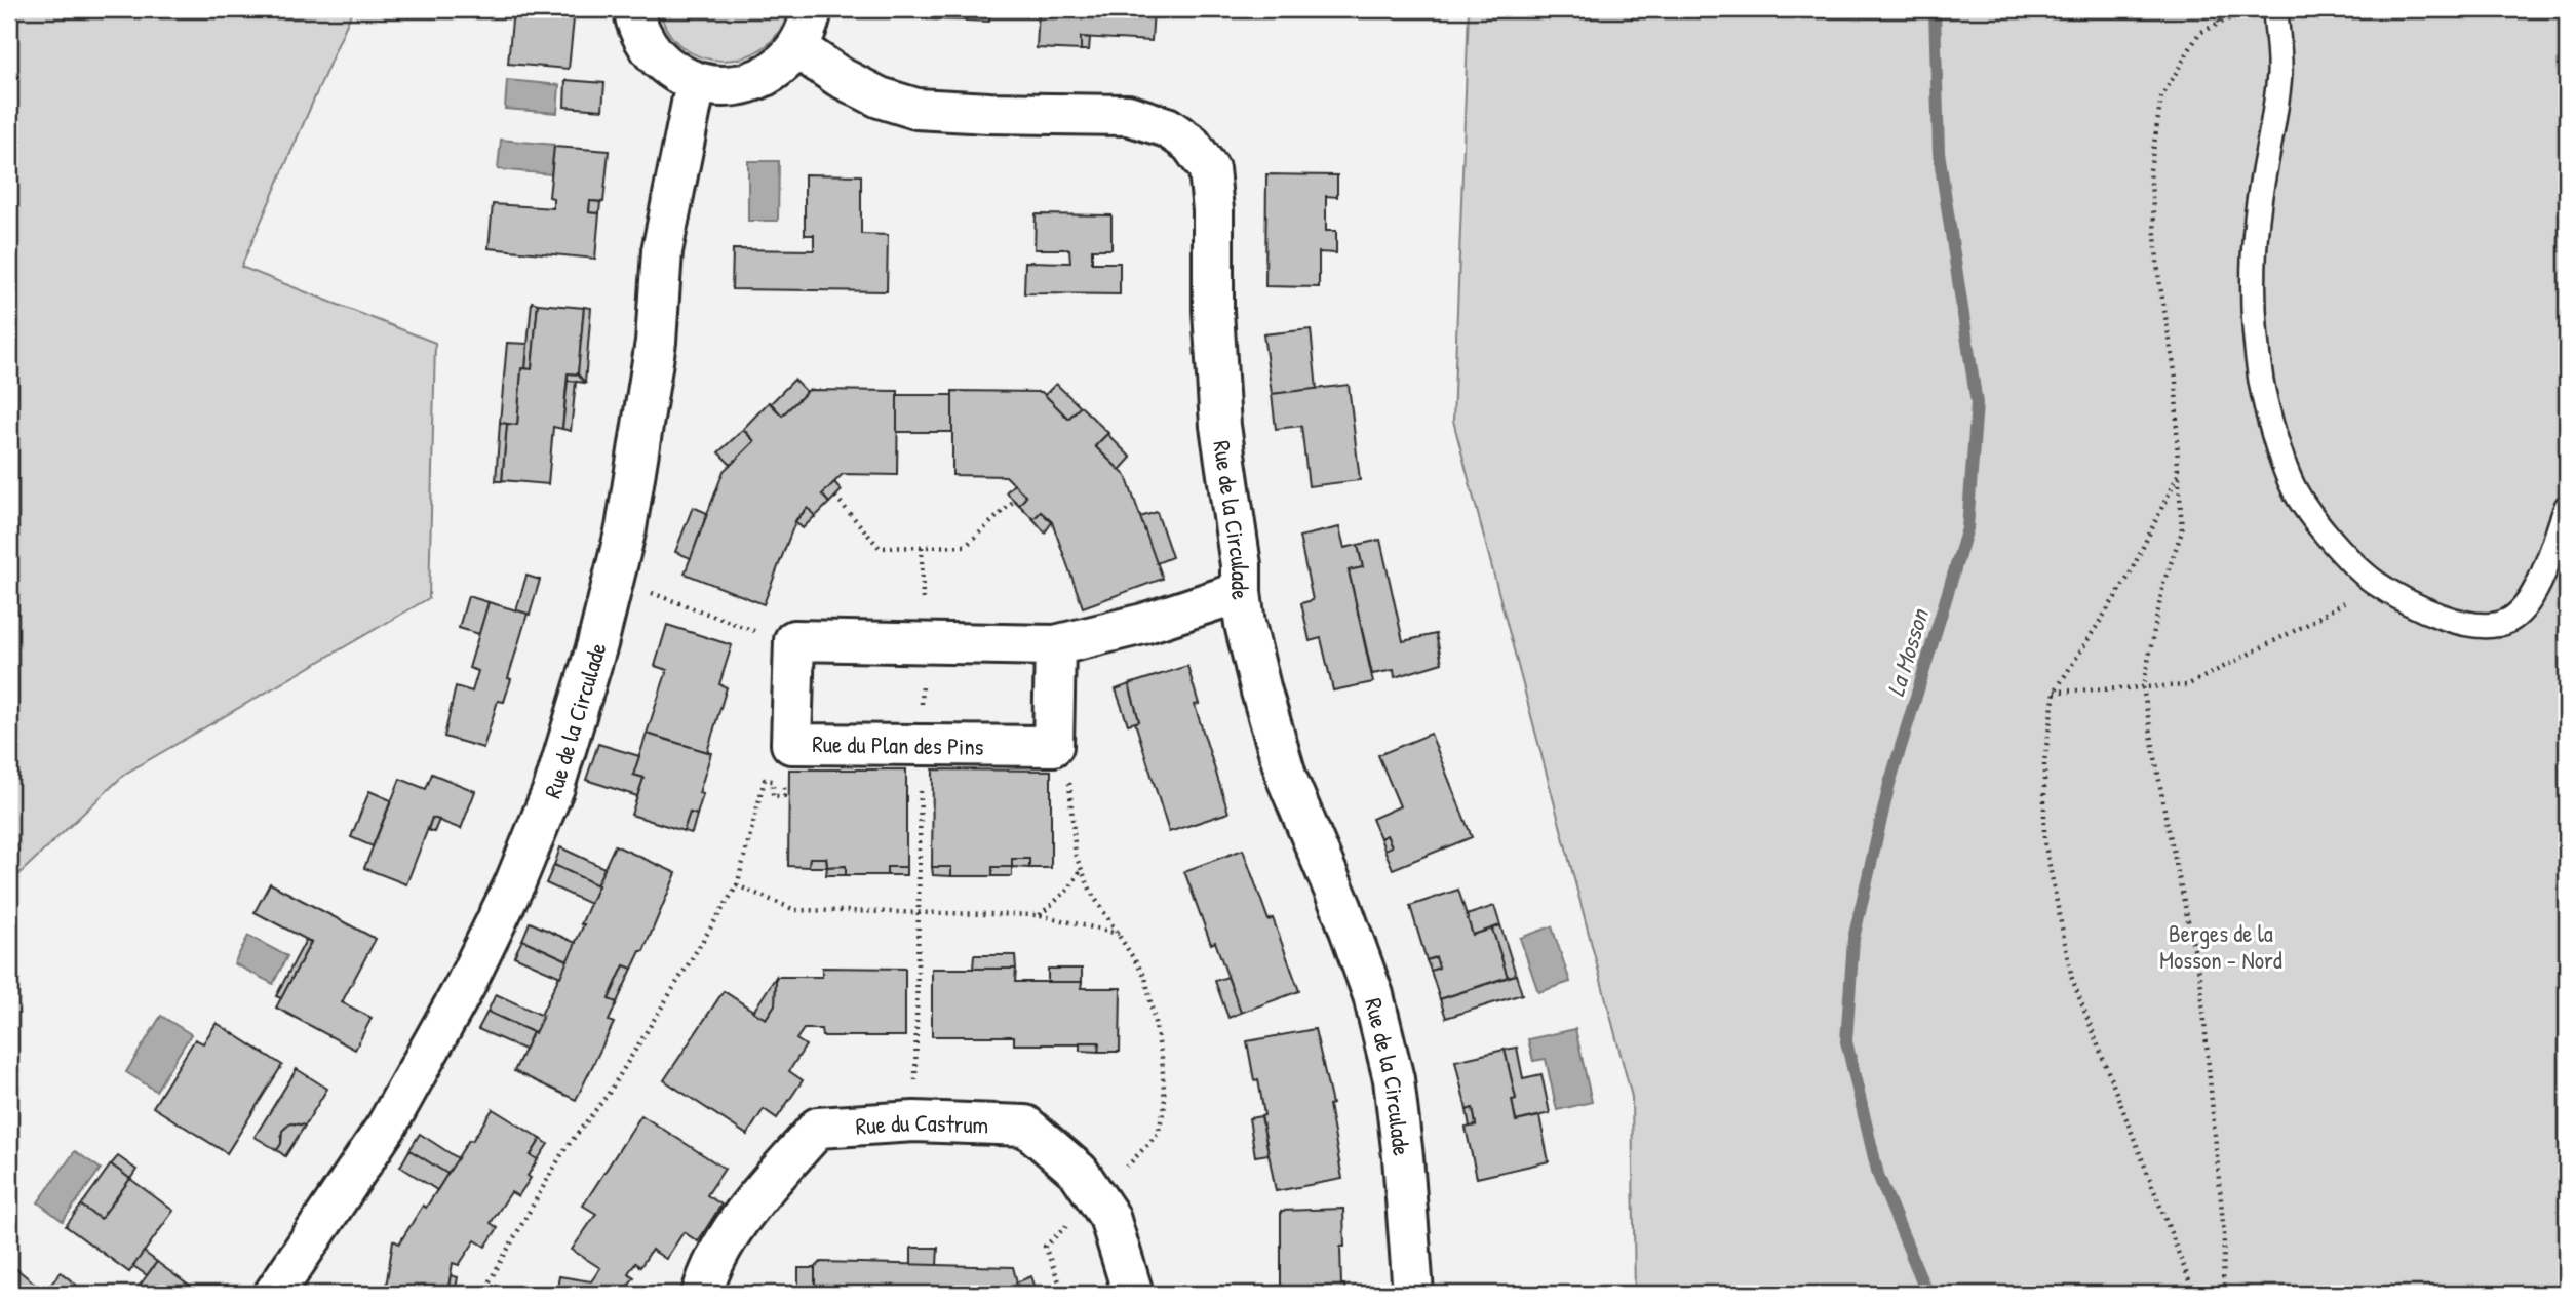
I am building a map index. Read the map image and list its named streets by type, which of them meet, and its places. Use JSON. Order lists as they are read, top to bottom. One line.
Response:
{"streets":{"street":["Rue de la Circulade","Rue du Plan des Pins","Rue du Castrum"]},"water":["La Mosson"],"parks":["Berges de la Mosson - Nord"]}
